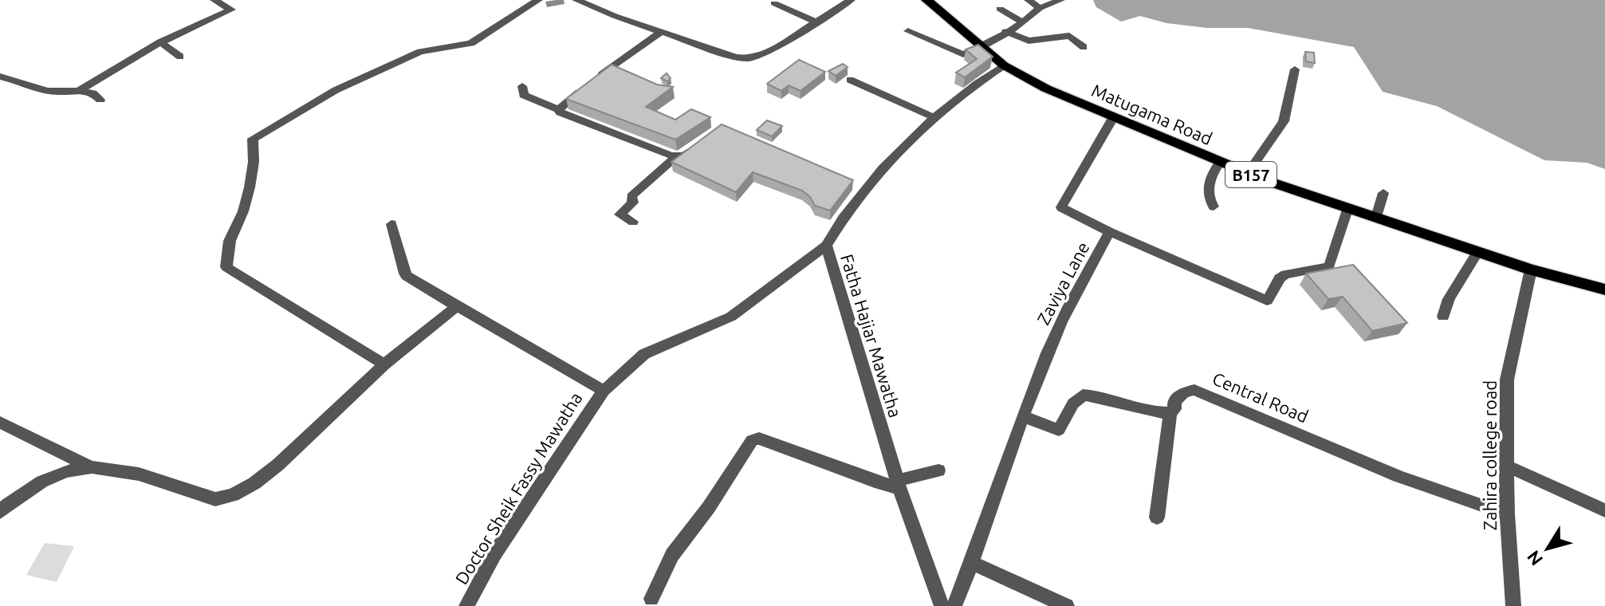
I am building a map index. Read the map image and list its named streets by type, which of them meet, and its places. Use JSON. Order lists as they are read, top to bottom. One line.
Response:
{"streets":{"main road":["Matugama Road","B157"],"street":["Zaviya Lane","Fatha Hajiar Mawatha","Central Road","Zahira college road","Doctor Sheik Fassy Mawatha"]},"crossings":[["Matugama Road","Zaviya Lane"],["Matugama Road","Fatha Hajiar Mawatha"],["Matugama Road","Zahira college road"],["Fatha Hajiar Mawatha","Doctor Sheik Fassy Mawatha"],["Central Road","Zahira college road"]],"north":"bottom left"}
